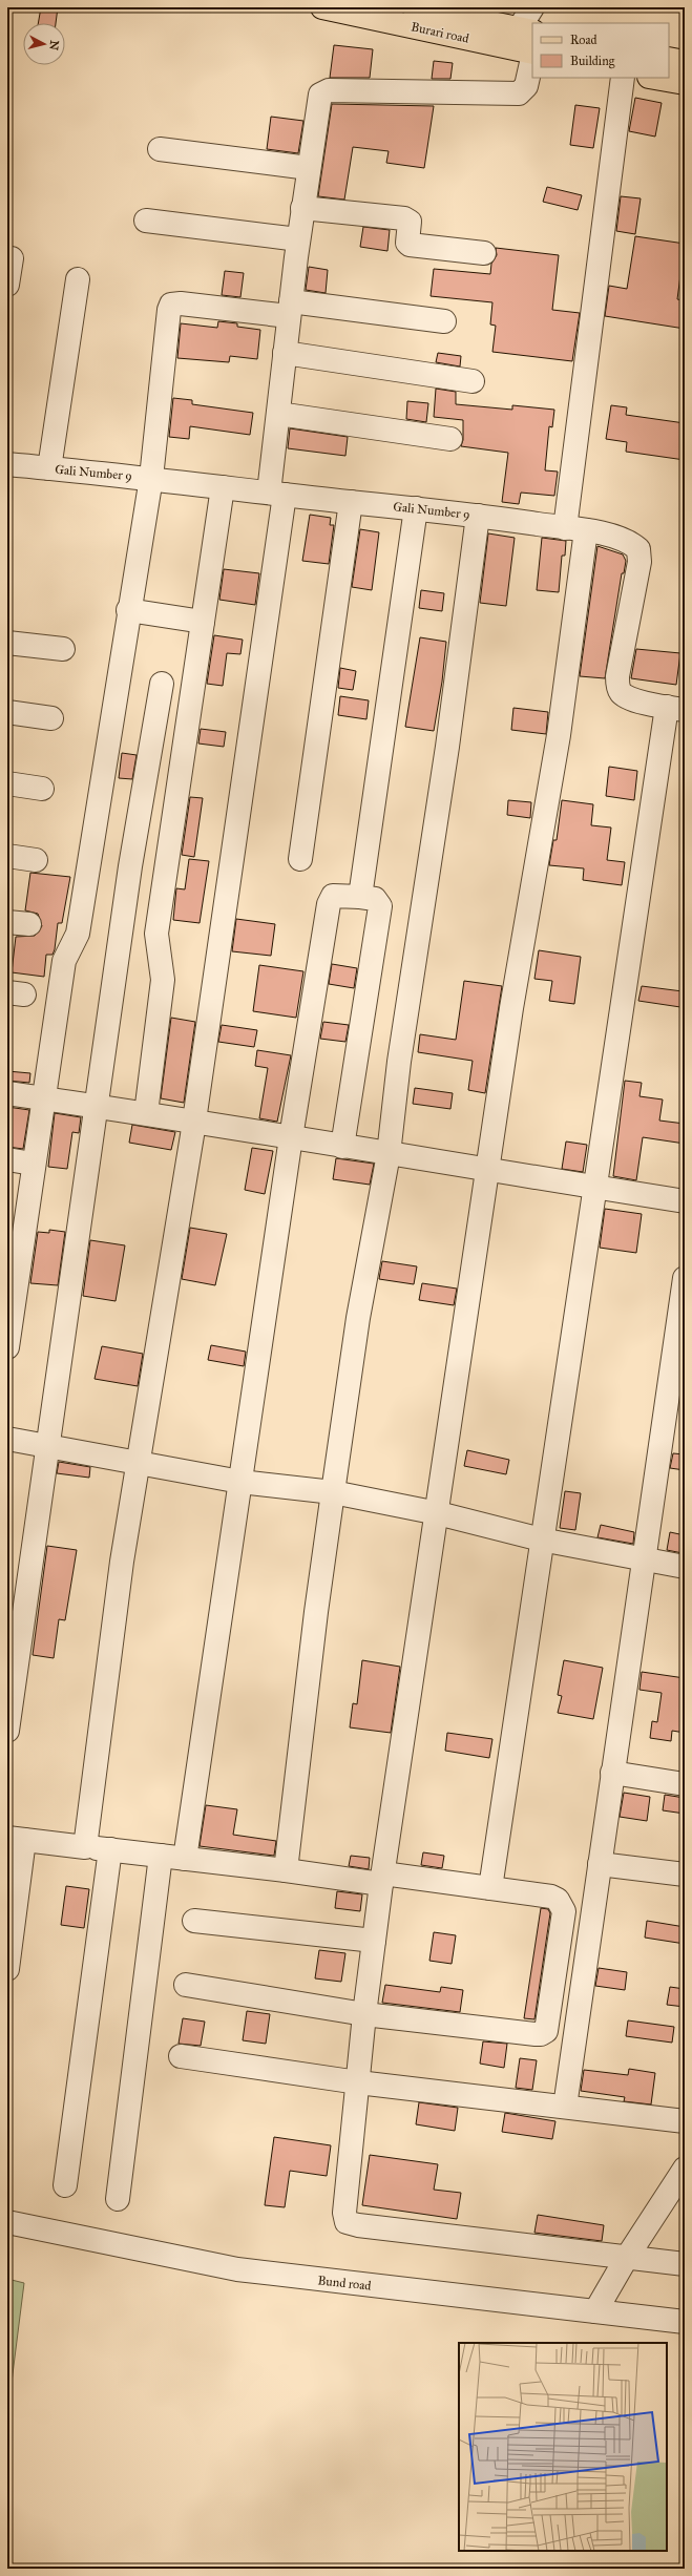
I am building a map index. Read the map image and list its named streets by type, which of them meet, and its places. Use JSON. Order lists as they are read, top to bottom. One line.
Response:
{"streets":{"main road":["Burari road"],"street":["Gali Number 9","Bund road"]},"legend":["Road","Building"],"north":"right"}
